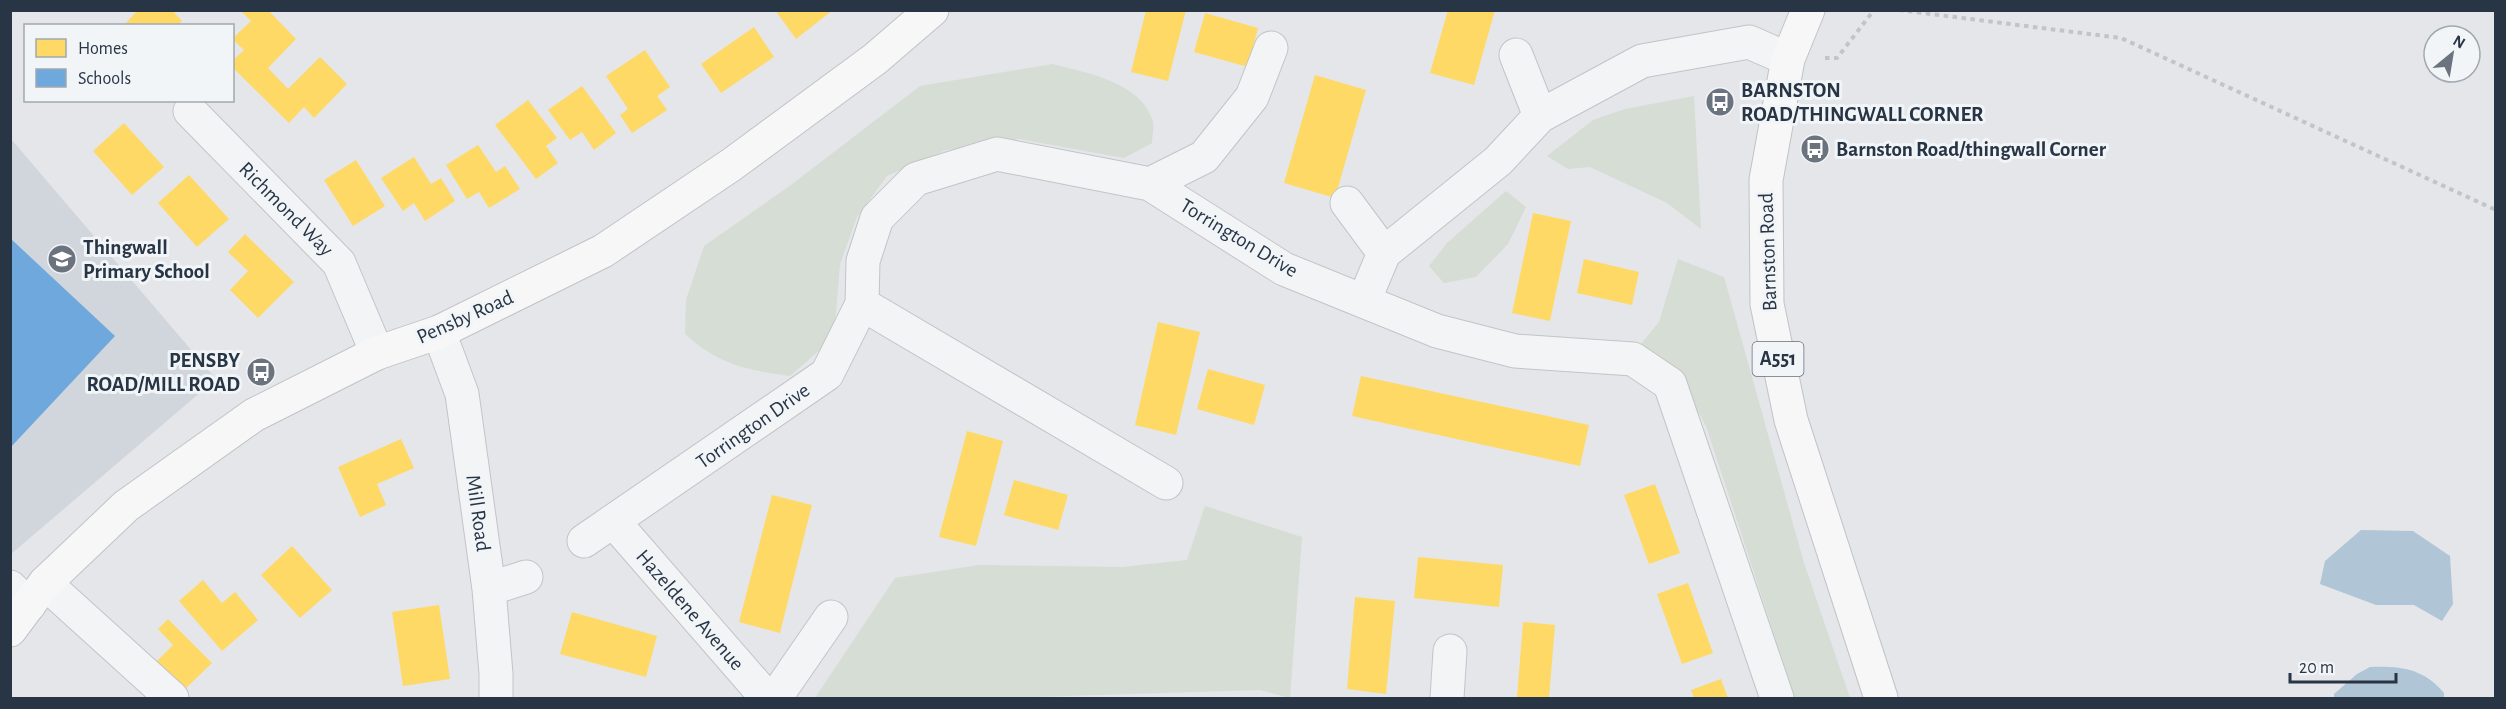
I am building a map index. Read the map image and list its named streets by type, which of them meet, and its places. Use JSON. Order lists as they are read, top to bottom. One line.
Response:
{"streets":{"main road":["Barnston Road","Pensby Road","A551"],"street":["Richmond Way","Torrington Drive","Mill Road","Hazeldene Avenue"]},"crossings":[["Richmond Way","Pensby Road"],["Torrington Drive","Hazeldene Avenue"],["Pensby Road","Mill Road"]],"places":{"bus stop":["BARNSTON ROAD/THINGWALL CORNER","Barnston Road/thingwall Corner","PENSBY ROAD/MILL ROAD"],"school or university":["Thingwall Primary School"]},"legend":["Homes","Schools"],"scale_bar":"20 m","north":"top right"}
